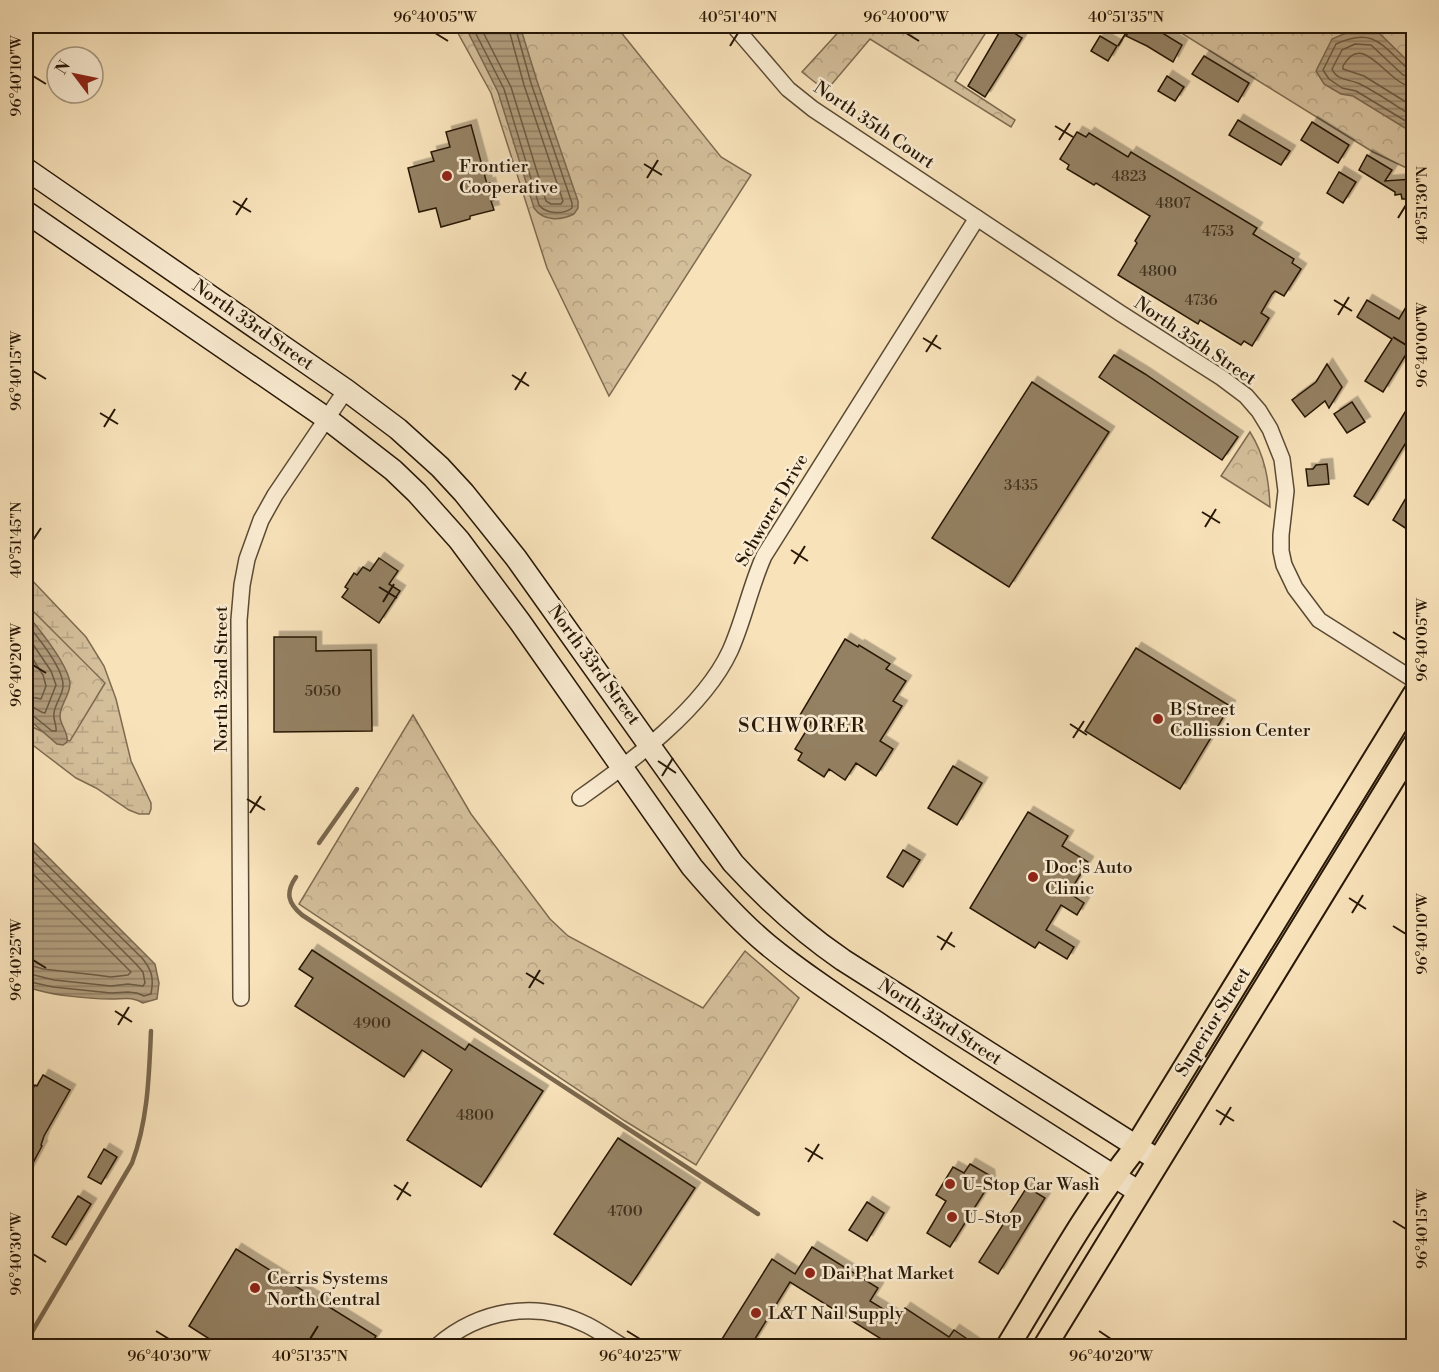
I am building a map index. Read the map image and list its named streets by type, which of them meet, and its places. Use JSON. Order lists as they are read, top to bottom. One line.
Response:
{"streets":{"main road":["North 33rd Street","Superior Street"],"street":["North 35th Court","North 35th Street","Schworer Drive","North 32nd Street"]},"crossings":[["North 35th Court","North 35th Street"],["North 35th Court","Schworer Drive"],["North 33rd Street","Schworer Drive"],["North 33rd Street","North 32nd Street"],["North 33rd Street","Superior Street"],["North 35th Street","Schworer Drive"]],"districts":["SCHWORER"],"places":["Frontier Cooperative","B Street Collission Center","Doc's Auto Clinic","U-Stop Car Wash","U-Stop","Dai Phat Market","Cerris Systems North Central","L&T Nail Supply"],"house_numbers":["4823","4807","4753","4800","4736","3435","5050","4900","4800","4700"],"north":"top left","coordinates":["96°40'05\"W","40°51'40\"N","96°40'00\"W","40°51'35\"N","96°40'10\"W","40°51'30\"N","96°40'15\"W","40°51'45\"N","96°40'20\"W","96°40'25\"W","96°40'30\"W"]}
